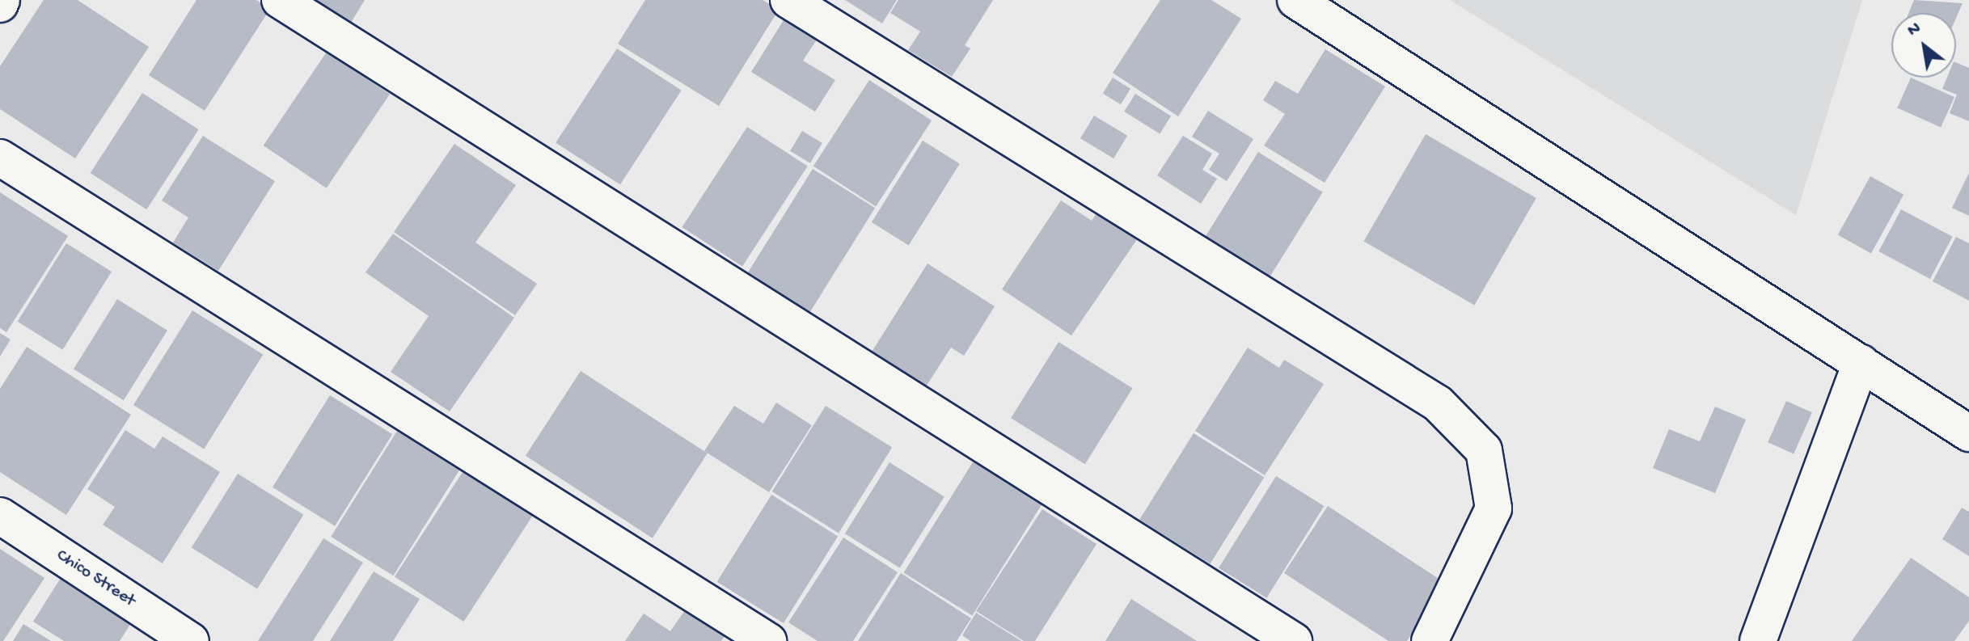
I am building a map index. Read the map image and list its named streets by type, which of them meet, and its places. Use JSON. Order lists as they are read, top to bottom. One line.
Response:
{"streets":{"street":["Chico Street"]},"north":"top left"}
